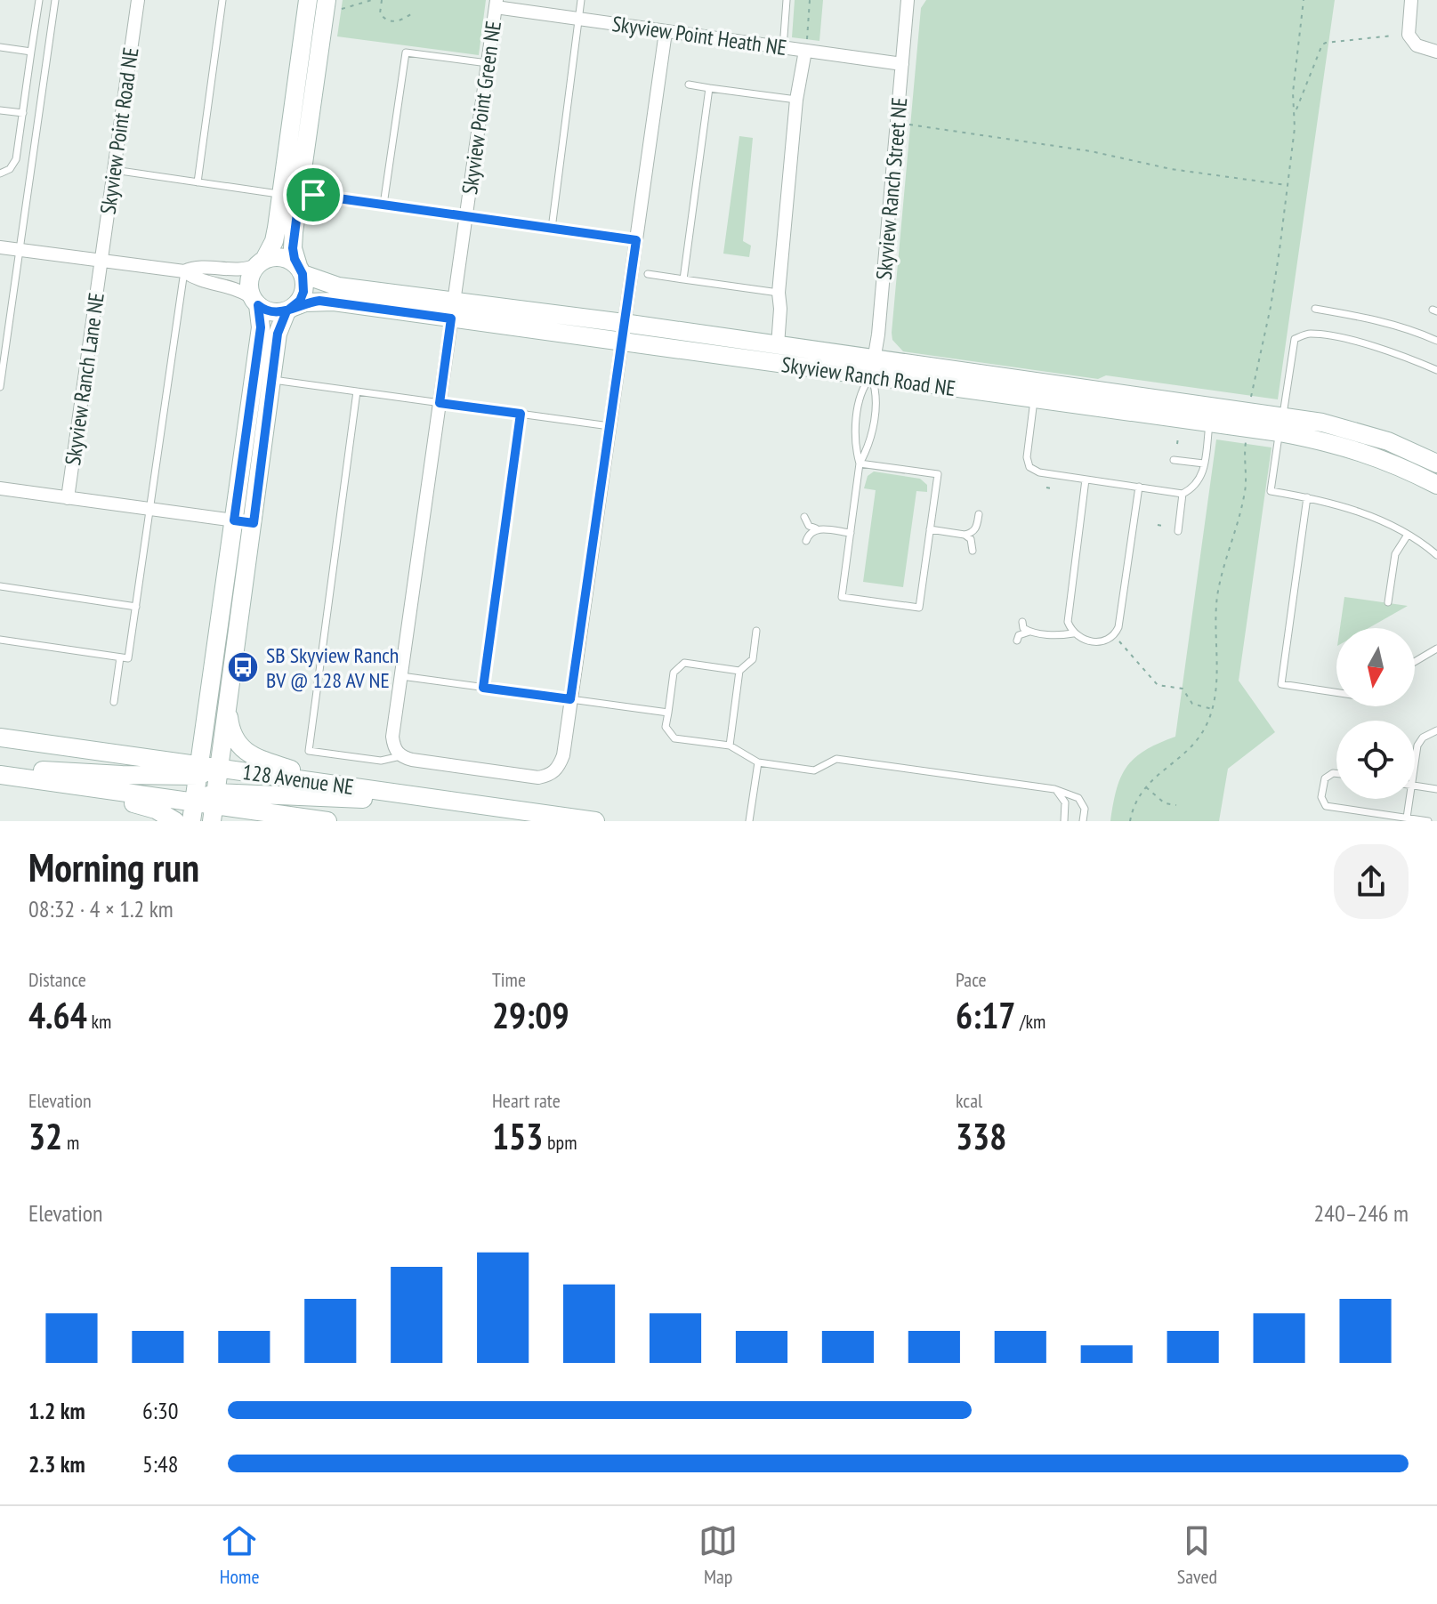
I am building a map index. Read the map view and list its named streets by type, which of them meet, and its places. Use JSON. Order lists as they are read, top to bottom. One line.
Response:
{"streets":{"street":["Skyview Point Heath NE","Skyview Point Green NE","Skyview Point Road NE","Skyview Ranch Street NE","Skyview Ranch Road NE","Skyview Ranch Lane NE","128 Avenue NE"]},"crossings":[["Skyview Point Heath NE","Skyview Point Green NE"],["Skyview Point Heath NE","Skyview Ranch Street NE"],["Skyview Point Green NE","Skyview Ranch Road NE"],["Skyview Point Road NE","Skyview Ranch Lane NE"],["Skyview Ranch Street NE","Skyview Ranch Road NE"]],"places":{"bus stop":["SB Skyview Ranch BV @ 128 AV NE"]},"north":"bottom","page":{"heading":["Morning run","08:32 · 4 × 1.2 km"],"stats":[["Distance","4.64 km"],["Time","29:09"],["Pace","6:17 /km"],["Elevation","32 m"],["Heart rate","153 bpm"],["kcal","338"]],"chart":["Elevation","240–246 m"],"list":[{"name":"1.2 km","note":"6:30"},{"name":"2.3 km","note":"5:48"}],"tabs":["Home","Map","Saved"]}}
